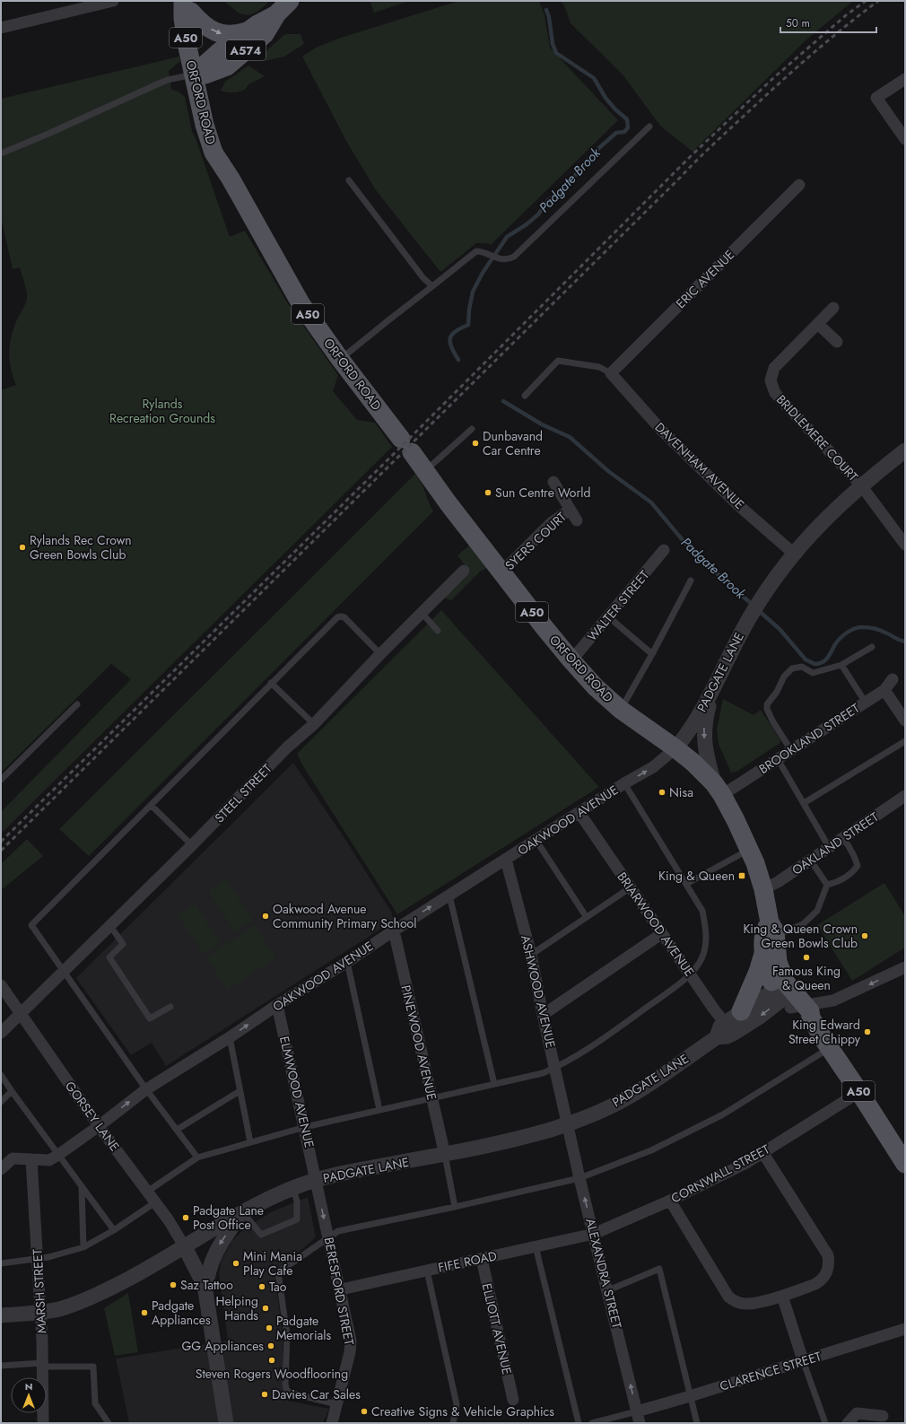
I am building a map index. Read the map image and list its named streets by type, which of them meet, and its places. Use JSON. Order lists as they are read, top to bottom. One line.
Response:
{"streets":{"main road":["A50","A574","ORFORD ROAD"],"street":["ERIC AVENUE","BRIDLEMERE COURT","DAVENHAM AVENUE","SYERS COURT","WALTER STREET","PADGATE LANE","BROOKLAND STREET","STEEL STREET","OAKWOOD AVENUE","OAKLAND STREET","BRIARWOOD AVENUE","ASHWOOD AVENUE","PINEWOOD AVENUE","ELMWOOD AVENUE","GORSEY LANE","CORNWALL STREET","FIFE ROAD","ALEXANDRA STREET","MARSH STREET","BERESFORD STREET","ELLIOTT AVENUE","CLARENCE STREET"]},"crossings":[["A50","ORFORD ROAD"],["A50","PADGATE LANE"],["A50","BROOKLAND STREET"],["A50","OAKWOOD AVENUE"],["A50","OAKLAND STREET"],["A50","CORNWALL STREET"],["A574","ORFORD ROAD"],["ORFORD ROAD","SYERS COURT"],["ORFORD ROAD","WALTER STREET"],["ORFORD ROAD","PADGATE LANE"],["ORFORD ROAD","OAKWOOD AVENUE"],["ERIC AVENUE","DAVENHAM AVENUE"],["BRIDLEMERE COURT","PADGATE LANE"],["DAVENHAM AVENUE","PADGATE LANE"],["PADGATE LANE","OAKWOOD AVENUE"],["PADGATE LANE","BRIARWOOD AVENUE"],["PADGATE LANE","ASHWOOD AVENUE"],["PADGATE LANE","PINEWOOD AVENUE"],["PADGATE LANE","ELMWOOD AVENUE"],["PADGATE LANE","GORSEY LANE"],["PADGATE LANE","ALEXANDRA STREET"],["PADGATE LANE","MARSH STREET"],["PADGATE LANE","BERESFORD STREET"],["STEEL STREET","GORSEY LANE"],["OAKWOOD AVENUE","BRIARWOOD AVENUE"],["OAKWOOD AVENUE","ASHWOOD AVENUE"],["OAKWOOD AVENUE","PINEWOOD AVENUE"],["OAKWOOD AVENUE","ELMWOOD AVENUE"],["OAKWOOD AVENUE","GORSEY LANE"],["OAKWOOD AVENUE","MARSH STREET"],["ASHWOOD AVENUE","ALEXANDRA STREET"],["ELMWOOD AVENUE","BERESFORD STREET"],["CORNWALL STREET","FIFE ROAD"],["CORNWALL STREET","ALEXANDRA STREET"],["FIFE ROAD","ALEXANDRA STREET"],["FIFE ROAD","BERESFORD STREET"],["FIFE ROAD","ELLIOTT AVENUE"],["ALEXANDRA STREET","CLARENCE STREET"]],"one_way":["ALEXANDRA STREET"],"water":["Padgate Brook"],"parks":["Rylands Recreation Grounds"],"places":{"other":["Dunbavand Car Centre","Sun Centre World","Rylands Rec Crown Green Bowls Club","Nisa","Oakwood Avenue Community Primary School","King & Queen Crown Green Bowls Club","Famous King & Queen","King Edward Street Chippy","Padgate Lane Post Office","Mini Mania Play Cafe","Saz Tattoo","Tao","Helping Hands","Padgate Appliances","Padgate Memorials","GG Appliances","Steven Rogers Woodflooring","Davies Car Sales","Creative Signs & Vehicle Graphics"],"transit":["King & Queen"]},"scale_bar":"50 m","north":"top"}
